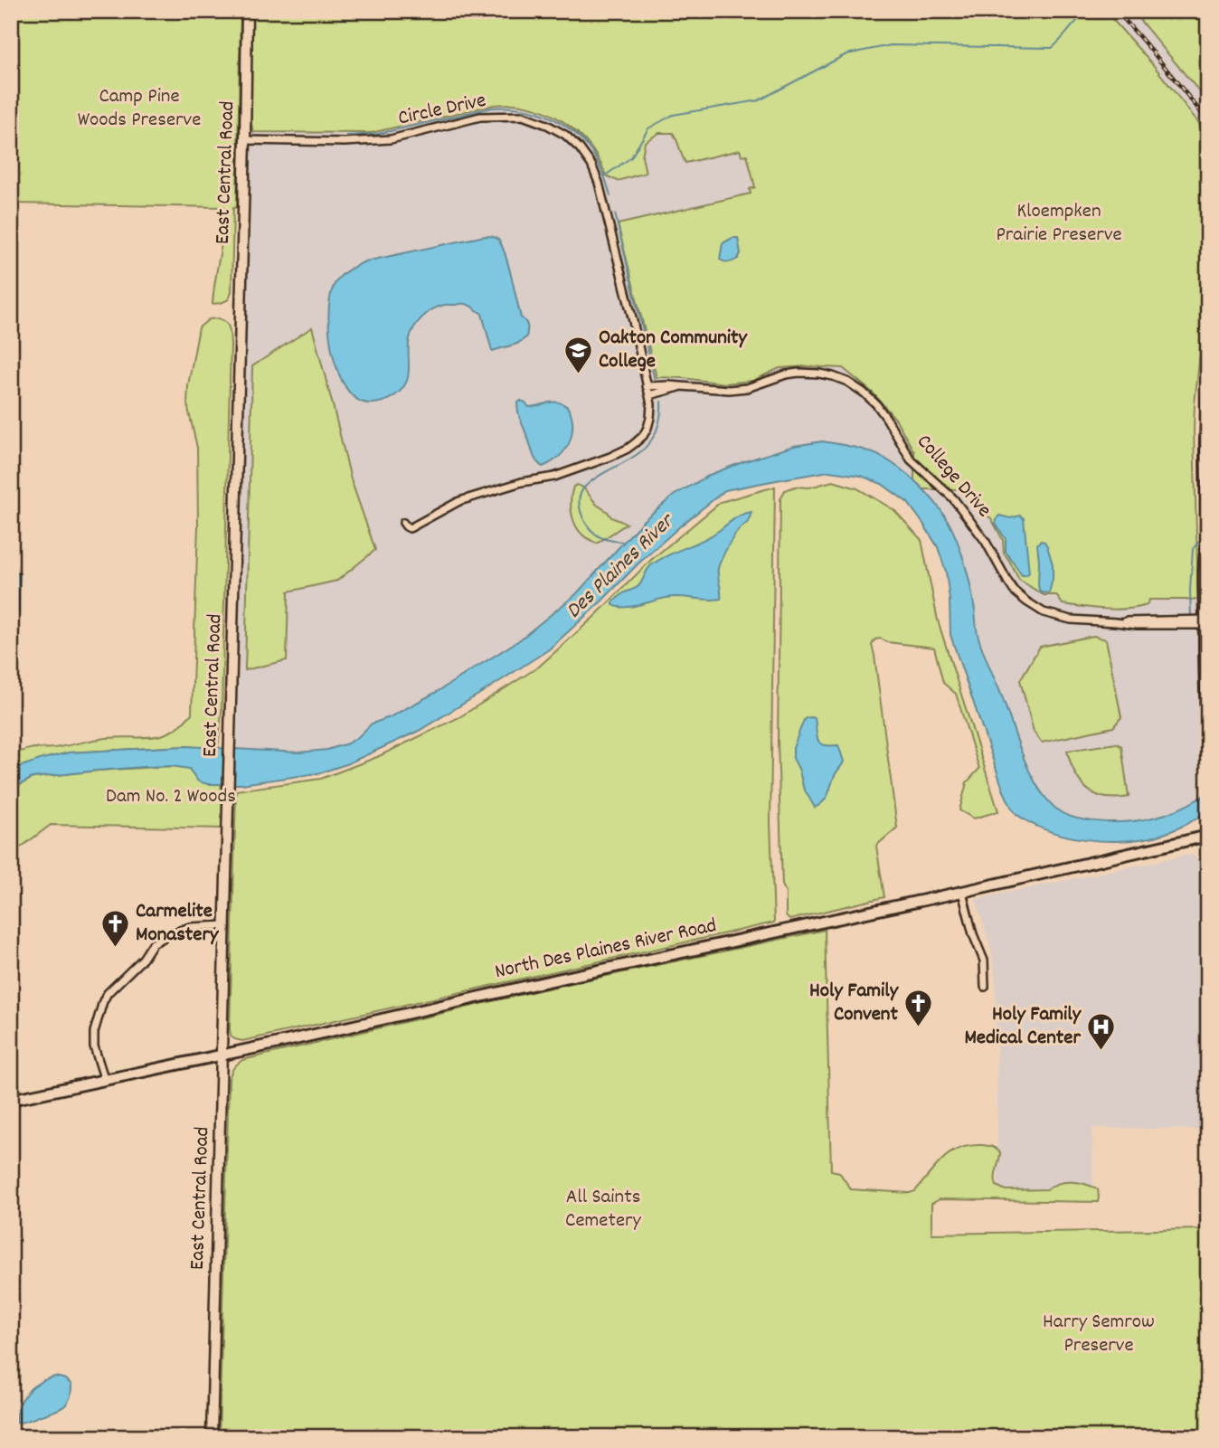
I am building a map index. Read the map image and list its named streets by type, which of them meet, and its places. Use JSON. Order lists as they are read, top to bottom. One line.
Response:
{"streets":{"main road":["East Central Road","North Des Plaines River Road"],"street":["Circle Drive","College Drive"]},"crossings":[["Circle Drive","East Central Road"],["Circle Drive","College Drive"],["East Central Road","North Des Plaines River Road"]],"water":["Des Plaines River"],"parks":["Camp Pine Woods Preserve","Kloempken Prairie Preserve","Dam No. 2 Woods","All Saints Cemetery","Harry Semrow Preserve"],"places":{"school or university":["Oakton Community College"],"church":["Carmelite Monastery","Holy Family Convent"],"hospital":["Holy Family Medical Center"]}}
